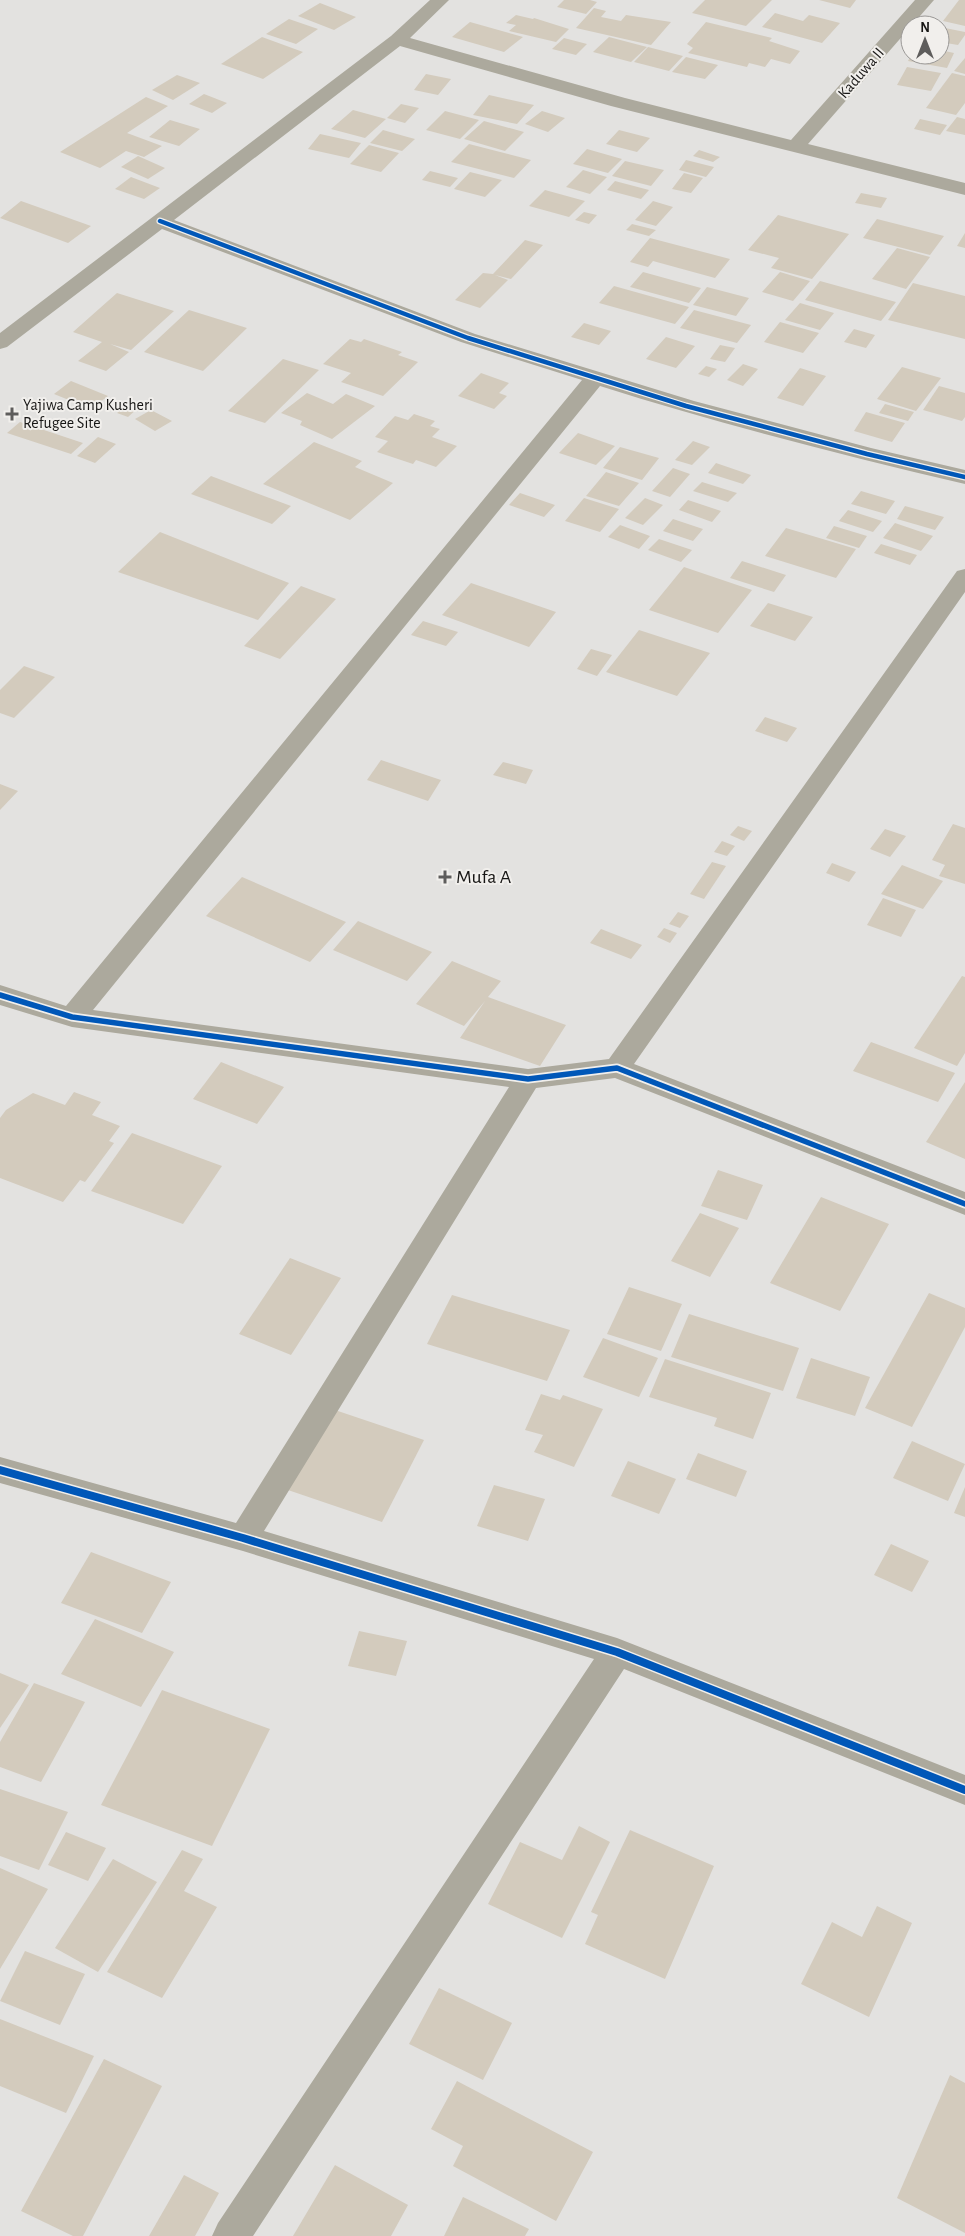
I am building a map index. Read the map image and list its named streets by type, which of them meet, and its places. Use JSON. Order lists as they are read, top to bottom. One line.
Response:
{"streets":{"street":["Kaduwa II"]},"places":{"health":["Yajiwa Camp Kusheri Refugee Site","Mufa A"]},"north":"top"}
